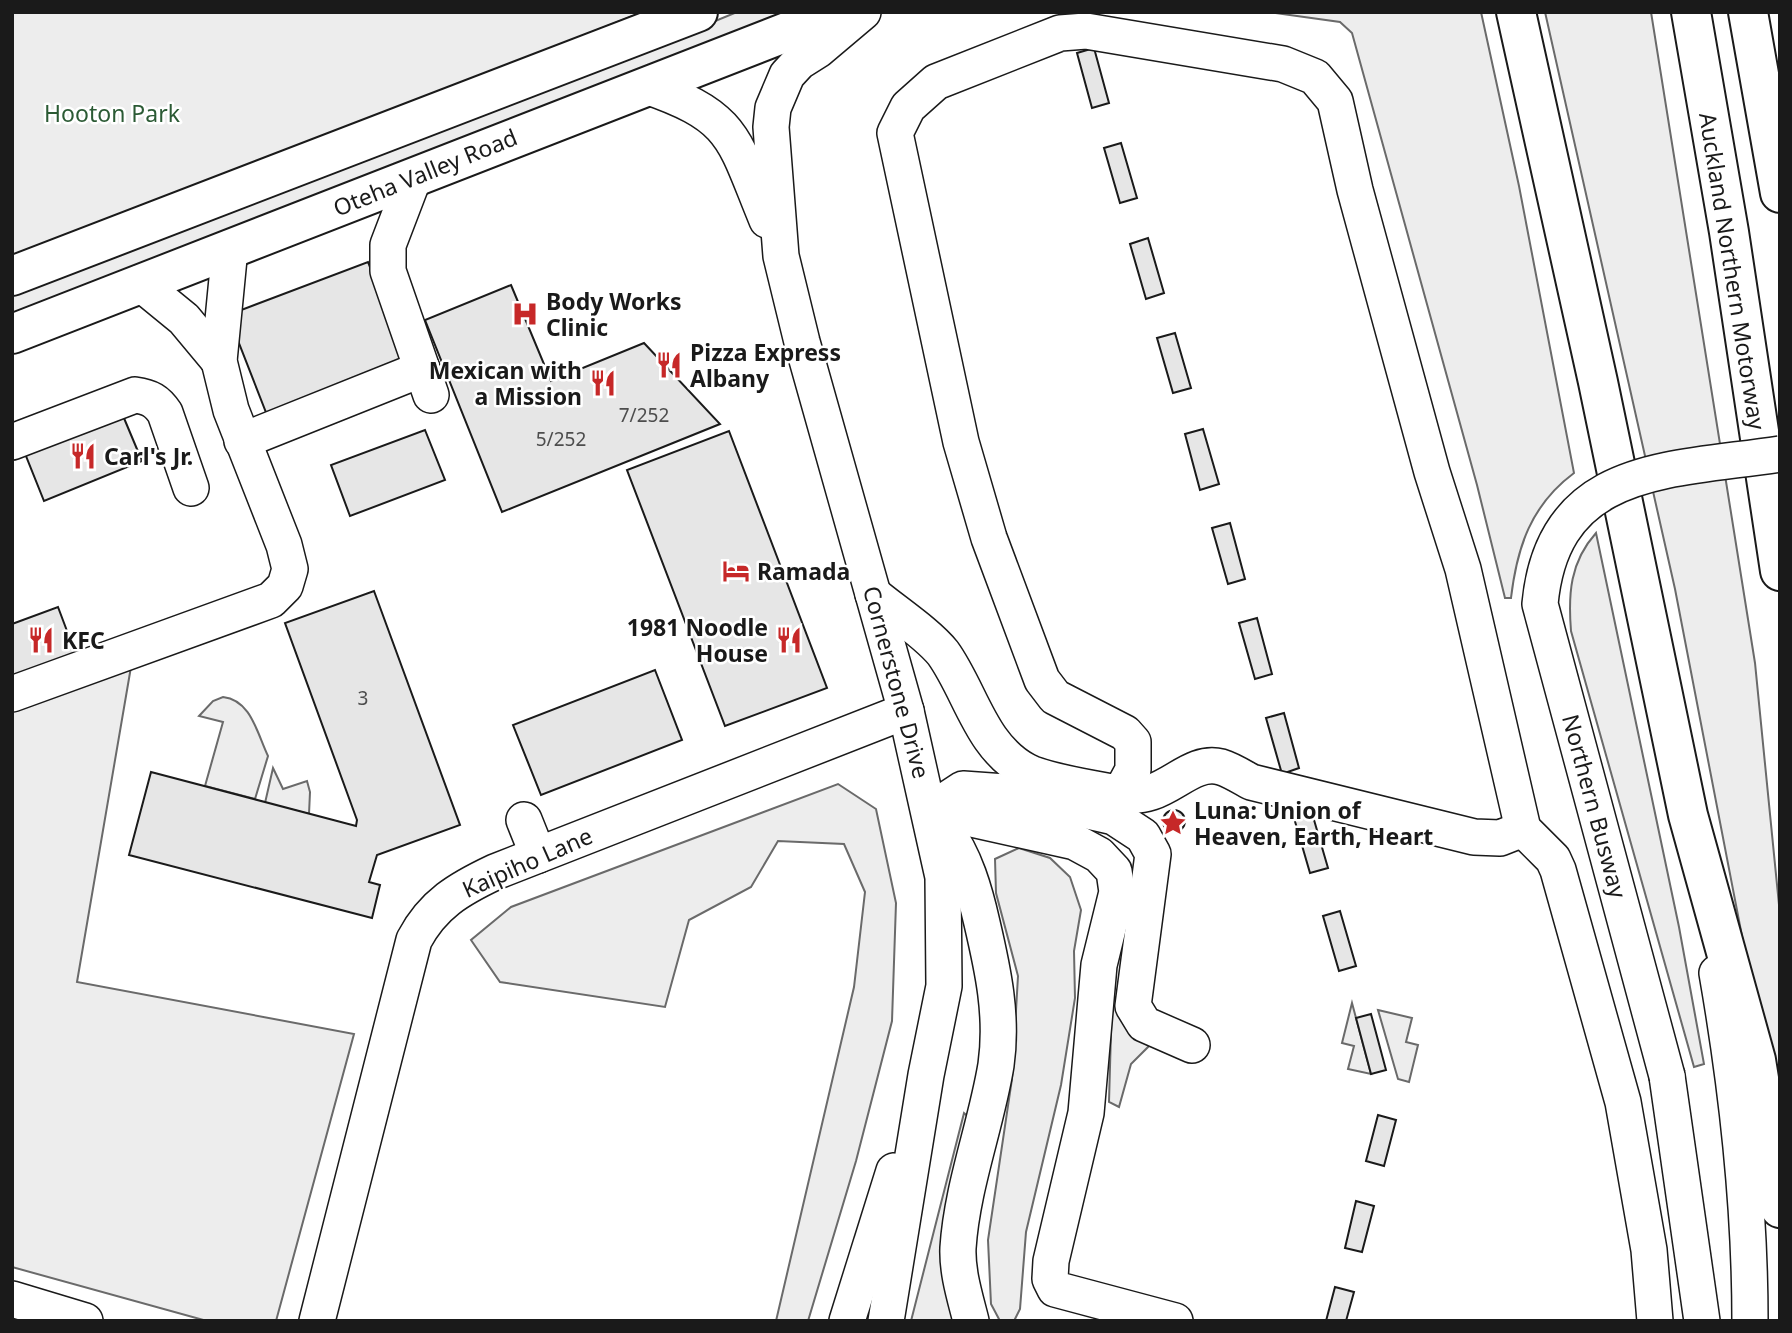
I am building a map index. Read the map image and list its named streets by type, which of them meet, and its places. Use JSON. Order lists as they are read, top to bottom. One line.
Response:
{"streets":{"main road":["Oteha Valley Road","Auckland Northern Motorway"],"street":["Cornerstone Drive","Northern Busway","Kaipiho Lane"]},"crossings":[["Oteha Valley Road","Cornerstone Drive"],["Cornerstone Drive","Kaipiho Lane"]],"parks":["Hooton Park"],"places":{"hospital":["Body Works Clinic"],"restaurant":["Pizza Express Albany","Mexican with a Mission","Carl's Jr.","KFC","1981 Noodle House"],"hotel":["Ramada"],"place":["Luna: Union of Heaven, Earth, Heart"]},"house_numbers":["7/252","5/252","3"]}
